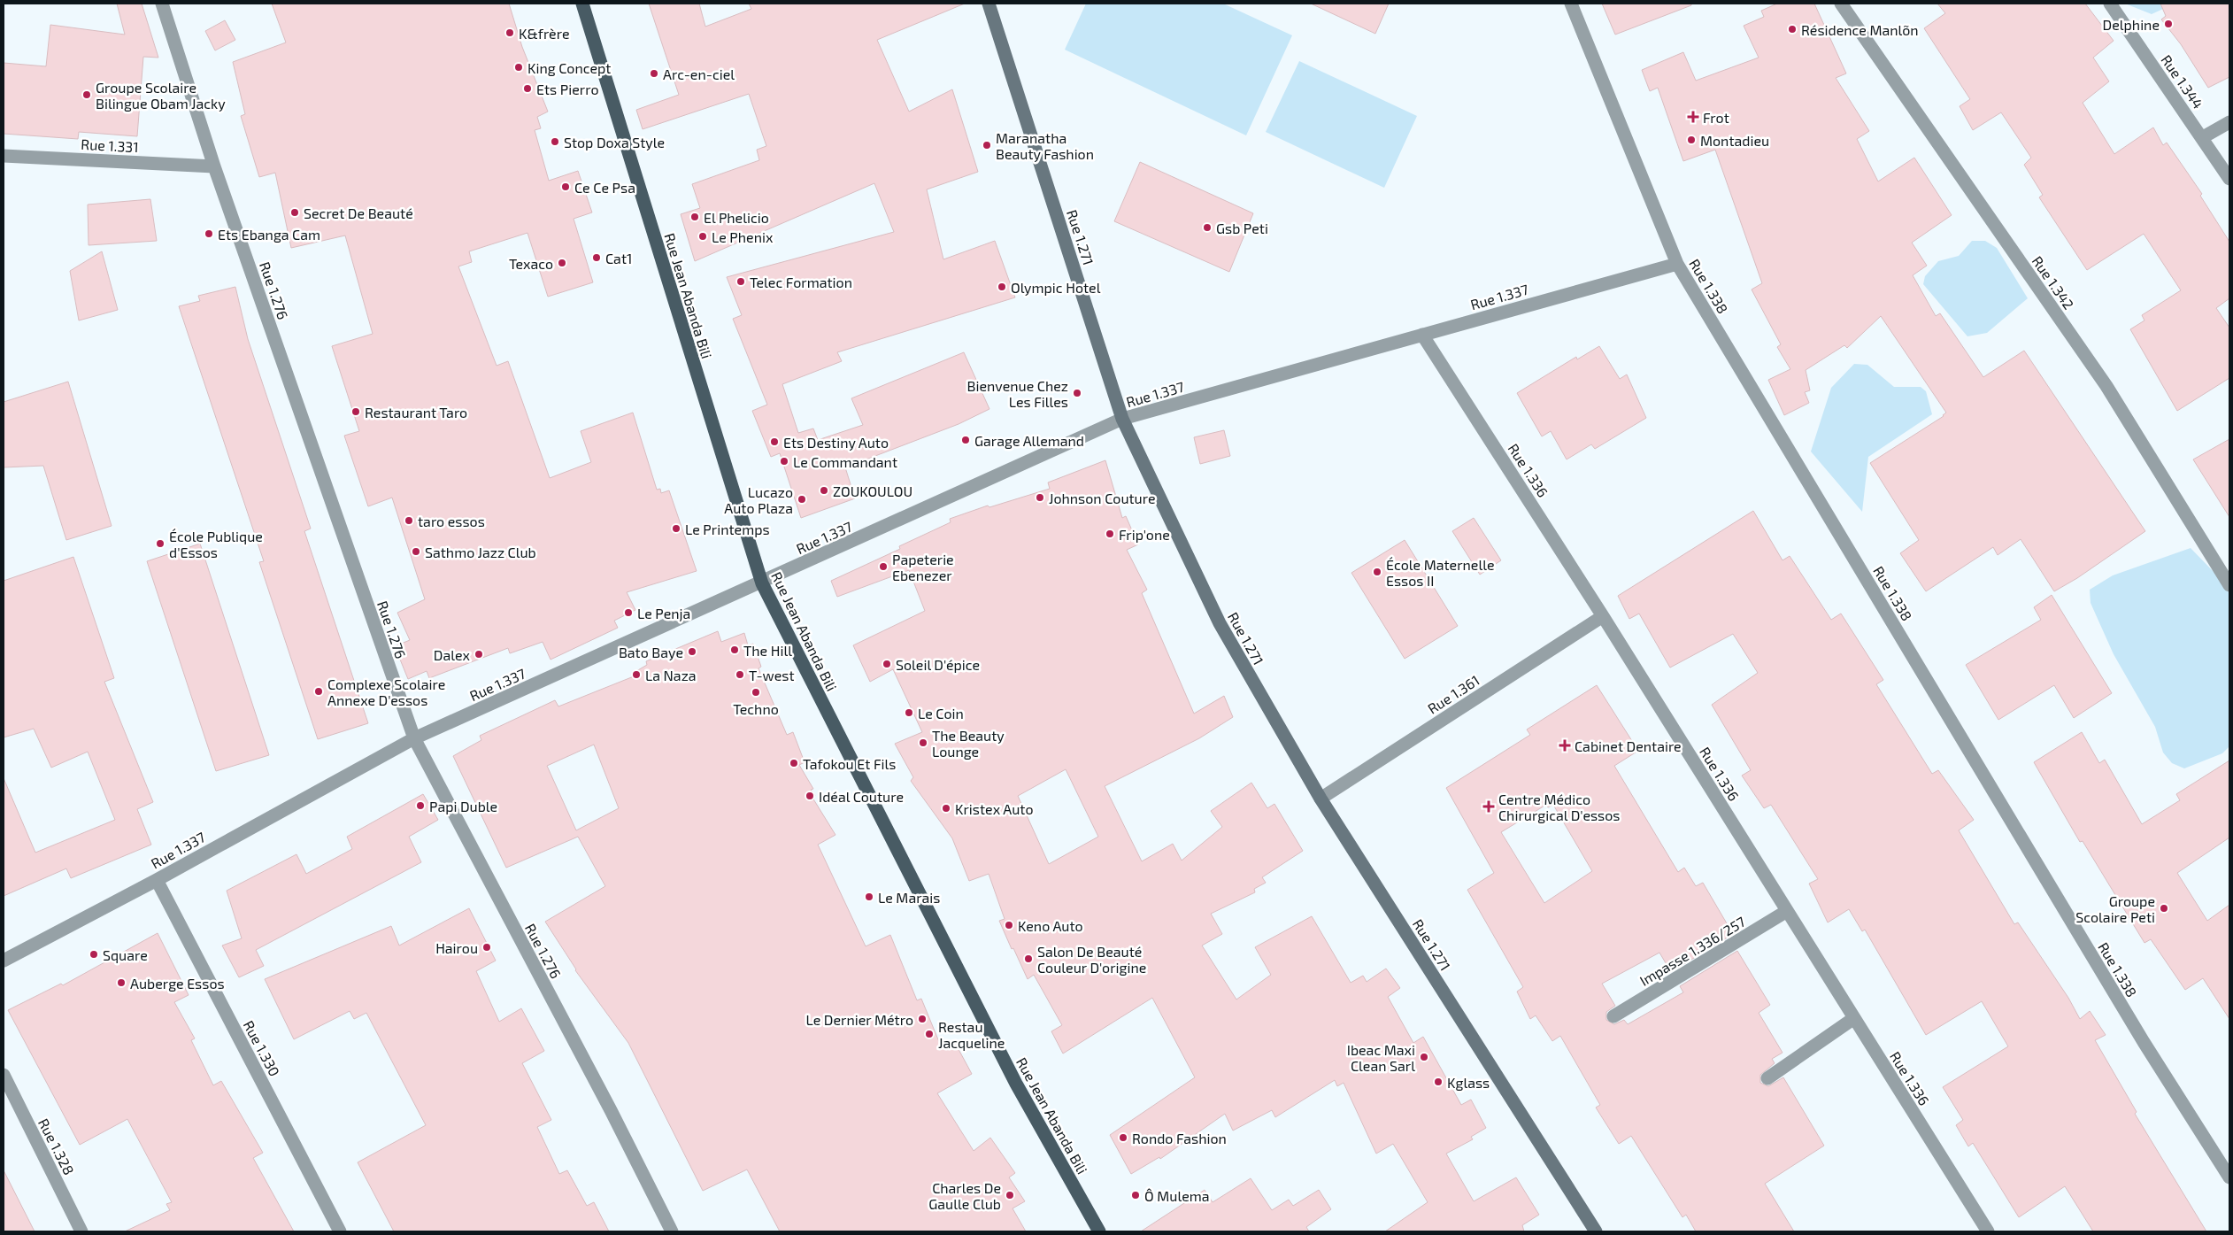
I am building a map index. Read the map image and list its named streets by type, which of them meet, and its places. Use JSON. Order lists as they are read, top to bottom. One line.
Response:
{"streets":{"main road":["Rue Jean Abanda Bili"],"street":["Rue 1.344","Rue 1.331","Rue 1.271","Rue 1.342","Rue 1.338","Rue 1.276","Rue 1.337","Rue 1.336","Rue 1.361","Impasse 1.336/257","Rue 1.330","Rue 1.328"]},"crossings":[["Rue 1.331","Rue 1.276"],["Rue 1.271","Rue 1.337"],["Rue 1.271","Rue 1.361"],["Rue 1.338","Rue 1.337"],["Rue 1.276","Rue 1.337"],["Rue Jean Abanda Bili","Rue 1.337"],["Rue 1.337","Rue 1.336"],["Rue 1.337","Rue 1.330"],["Rue 1.336","Rue 1.361"],["Rue 1.336","Impasse 1.336/257"]],"places":{"other":["Delphine","Résidence Manlõn","K&frère","King Concept","Arc-en-ciel","Ets Pierro","Groupe Scolaire Bilingue Obam Jacky","Montadieu","Stop Doxa Style","Maranatha Beauty Fashion","Ce Ce Psa","Secret De Beauté","El Phelicio","Gsb Peti","Ets Ebanga Cam","Le Phenix","Cat1","Texaco","Telec Formation","Olympic Hotel","Bienvenue Chez Les Filles","Restaurant Taro","Garage Allemand","Ets Destiny Auto","Le Commandant","ZOUKOULOU","Johnson Couture","Lucazo Auto Plaza","taro essos","Le Printemps","Frip'one","École Publique d'Essos","Sathmo Jazz Club","Papeterie Ebenezer","École Maternelle Essos II","Le Penja","The Hill","Bato Baye","Dalex","Soleil D'épice","La Naza","T-west","Complexe Scolaire Annexe D'essos","Techno","Le Coin","The Beauty Lounge","Tafokou Et Fils","Idéal Couture","Papi Duble","Kristex Auto","Le Marais","Groupe Scolaire Peti","Keno Auto","Hairou","Square","Salon De Beauté Couleur D'origine","Auberge Essos","Le Dernier Métro","Restau Jacqueline","Ibeac Maxi Clean Sarl","Kglass","Rondo Fashion","Charles De Gaulle Club","Ô Mulema"],"health":["Frot","Cabinet Dentaire","Centre Médico Chirurgical D'essos"]}}
